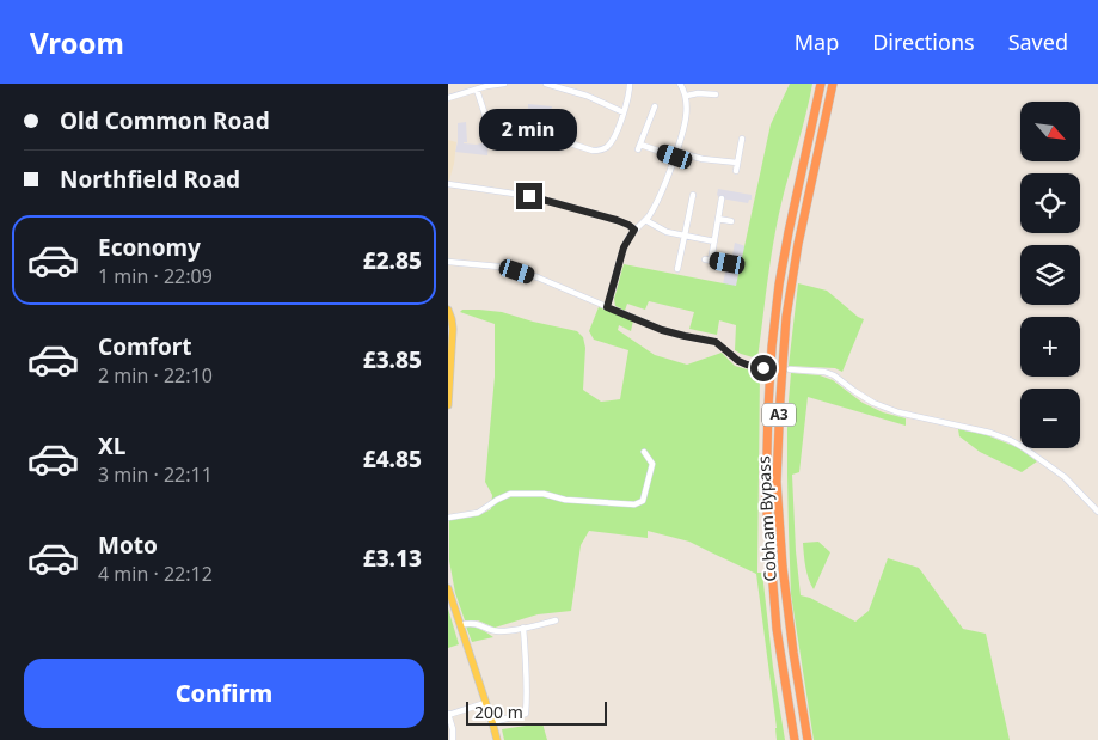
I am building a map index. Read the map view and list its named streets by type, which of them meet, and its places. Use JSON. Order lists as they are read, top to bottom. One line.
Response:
{"streets":{"highway":["A3","Cobham Bypass"]},"scale_bar":"200 m","north":"bottom right","page":{"header":"Vroom","nav":["Map","Directions","Saved"],"banner":["Old Common Road","Northfield Road"],"map_buttons":["+","−"],"bubble":"2 min","list":[{"name":"Economy","note":"1 min · 22:09","value":"£2.85"},{"name":"Comfort","note":"2 min · 22:10","value":"£3.85"},{"name":"XL","note":"3 min · 22:11","value":"£4.85"},{"name":"Moto","note":"4 min · 22:12","value":"£3.13"}],"buttons":"Confirm","scale":"200 m"}}
